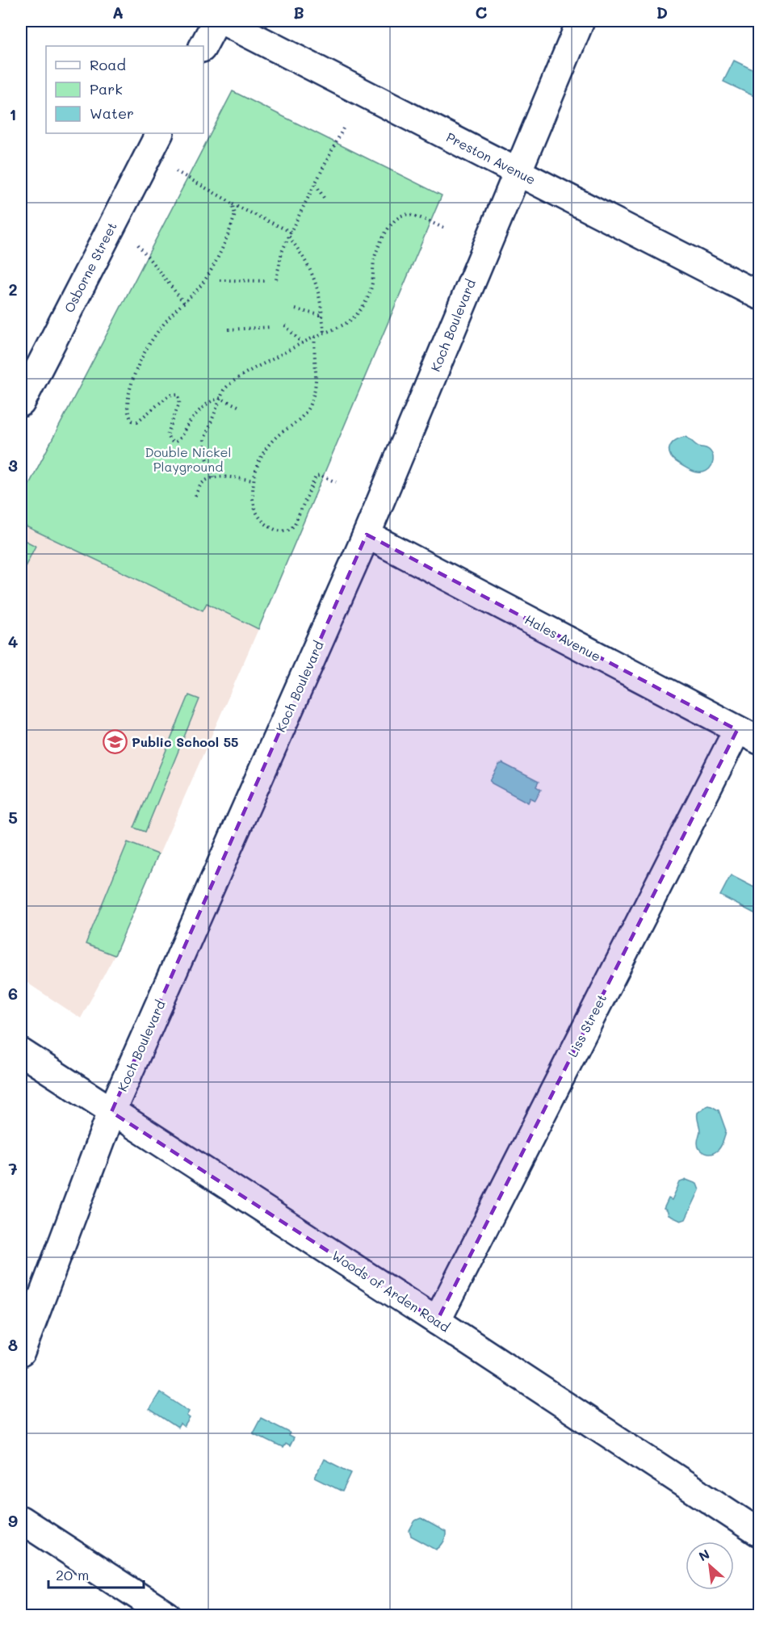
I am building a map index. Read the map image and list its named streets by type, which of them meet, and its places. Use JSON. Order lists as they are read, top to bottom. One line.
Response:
{"streets":{"street":["Preston Avenue","Osborne Street","Koch Boulevard","Hales Avenue","Liss Street","Woods of Arden Road"]},"crossings":[["Preston Avenue","Koch Boulevard"],["Koch Boulevard","Hales Avenue"],["Koch Boulevard","Woods of Arden Road"],["Hales Avenue","Liss Street"],["Liss Street","Woods of Arden Road"]],"parks":["Double Nickel Playground"],"places":{"school or university":["Public School 55"]},"legend":["Road","Park","Water"],"scale_bar":"20 m","north":"top left","grid":{"columns":["A","B","C","D"],"rows":["1","2","3","4","5","6","7","8","9"]}}
